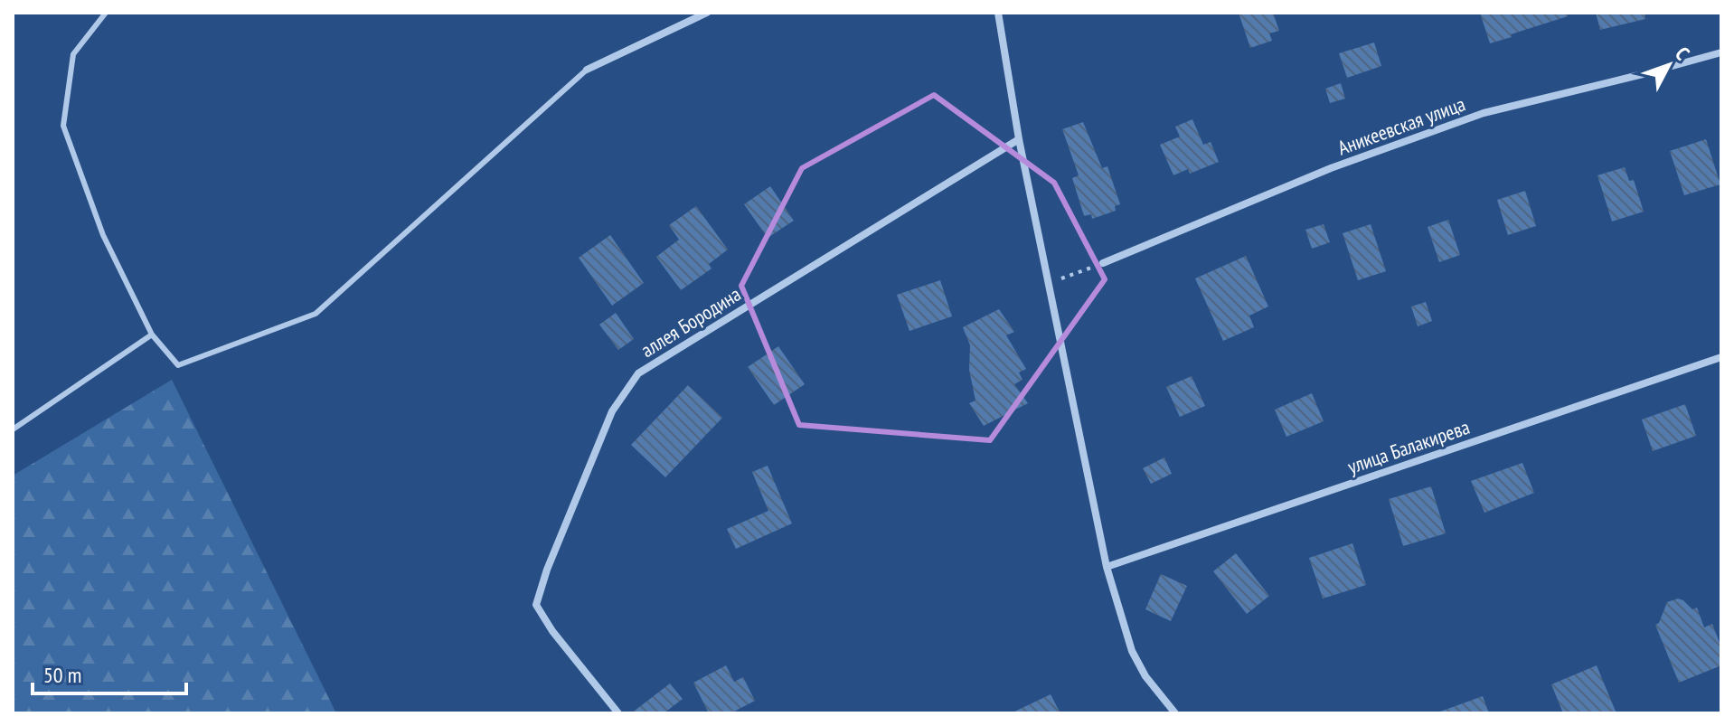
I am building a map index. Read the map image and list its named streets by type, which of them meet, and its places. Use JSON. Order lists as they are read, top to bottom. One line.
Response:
{"streets":{"street":["Аникеевская улица","аллея Бородина","улица Балакирева"]},"scale_bar":"50 m","north":"top right"}
